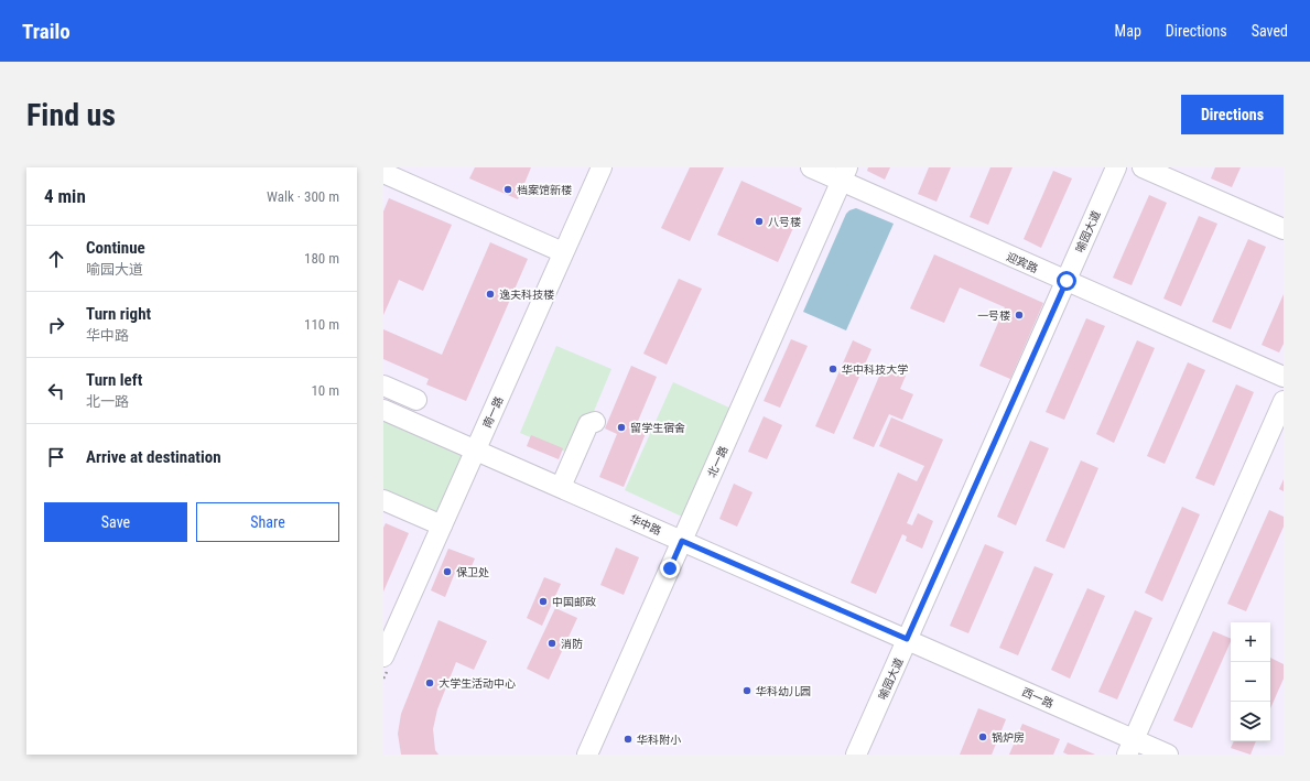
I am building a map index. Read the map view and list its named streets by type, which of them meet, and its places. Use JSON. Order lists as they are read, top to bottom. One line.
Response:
{"streets":{"street":["喻园大道","迎宾路","南一路","北一路","华中路","西一路"]},"crossings":[["喻园大道","迎宾路"],["喻园大道","华中路"],["喻园大道","西一路"],["迎宾路","北一路"],["南一路","华中路"],["北一路","华中路"],["华中路","西一路"]],"places":["档案馆新楼","八号楼","逸夫科技楼","一号楼","华中科技大学","留学生宿舍","保卫处","中国邮政","消防","大学生活动中心","华科幼儿园","锅炉房","华科附小"],"page":{"header":"Trailo","nav":["Map","Directions","Saved"],"buttons":["Directions",["Save","Share"]],"title":"Find us","heading":["4 min","Walk · 300 m"],"list":[["Continue","喻园大道","180 m"],["Turn right","华中路","110 m"],["Turn left","北一路","10 m"],"Arrive at destination"],"map_buttons":["+","−"]}}
